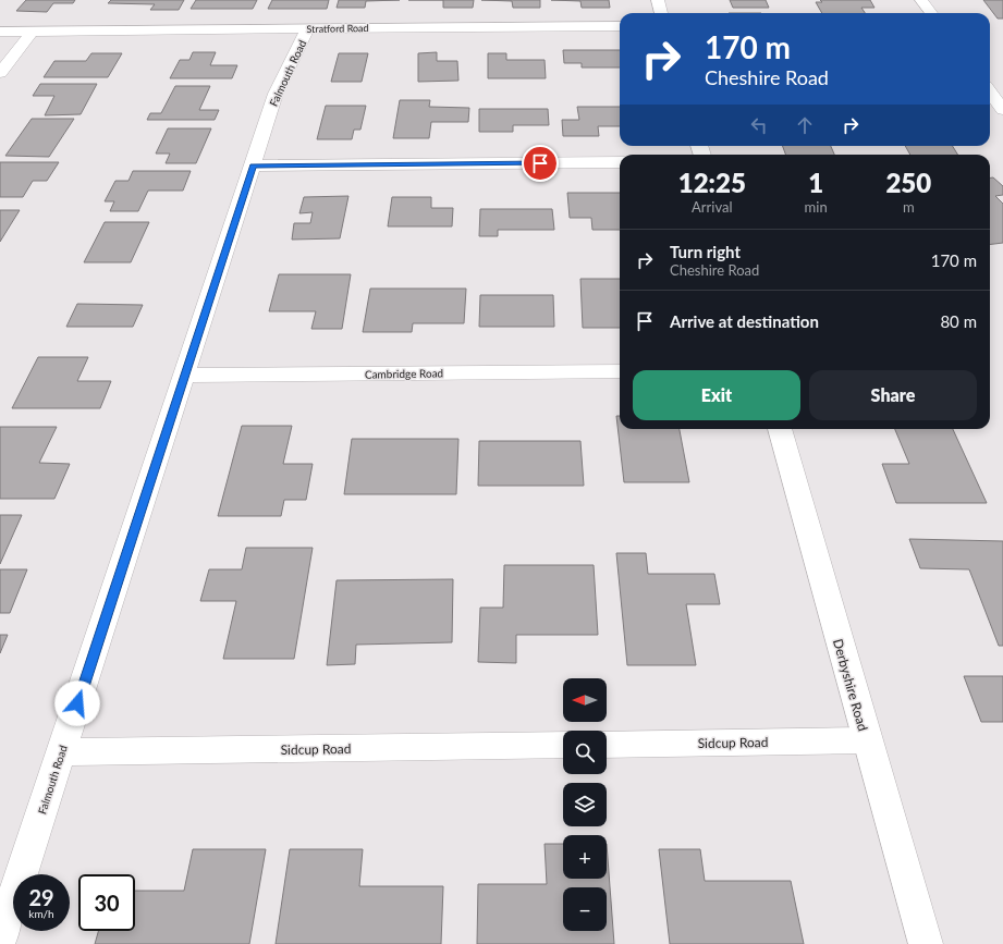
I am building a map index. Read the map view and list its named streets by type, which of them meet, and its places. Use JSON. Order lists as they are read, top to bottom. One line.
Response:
{"streets":{"street":["Stratford Road","Falmouth Road","Cambridge Road","Derbyshire Road","Sidcup Road"]},"crossings":[["Stratford Road","Falmouth Road"],["Falmouth Road","Cambridge Road"],["Falmouth Road","Sidcup Road"],["Derbyshire Road","Sidcup Road"]],"north":"left","page":{"turn":["170 m","Cheshire Road"],"eta":["12:25","Arrival","1","min","250","m"],"list":[{"name":"Turn right","note":"Cheshire Road","value":"170 m"},{"name":"Arrive at destination","value":"80 m"}],"buttons":["Exit","Share"],"map_buttons":["+","−"],"speed":"29 km/h","limit":"30"}}
